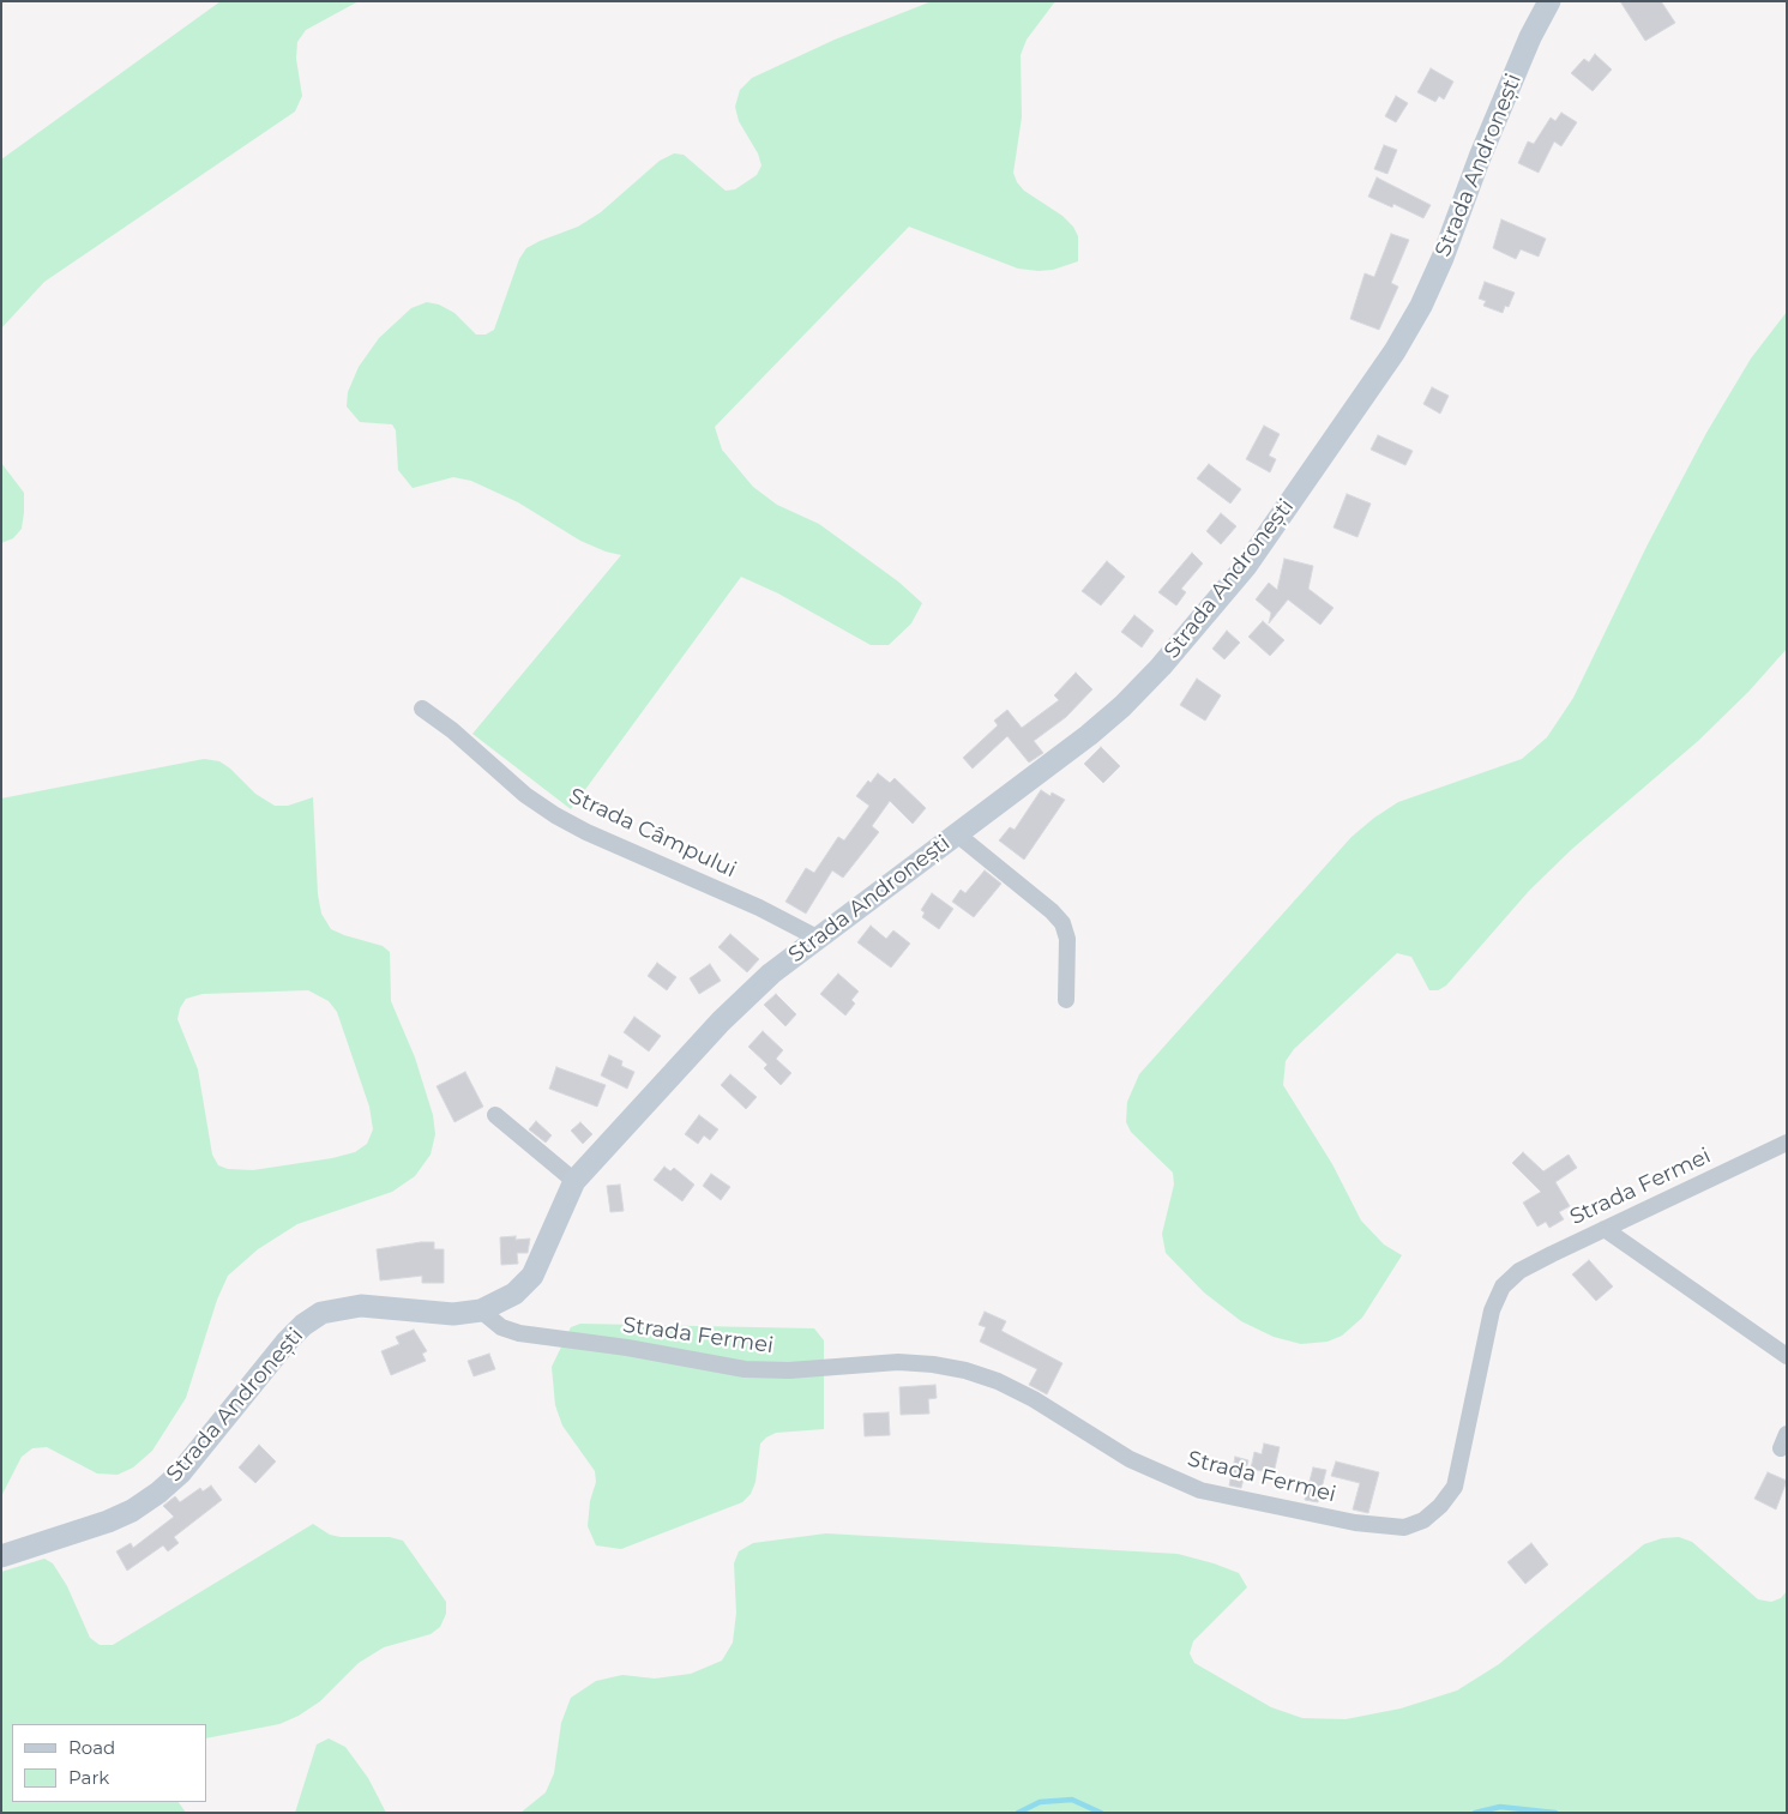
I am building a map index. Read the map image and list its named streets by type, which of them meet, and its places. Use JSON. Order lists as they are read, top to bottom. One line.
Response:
{"streets":{"street":["Strada Andronești","Strada Câmpului","Strada Fermei"]},"crossings":[["Strada Andronești","Strada Câmpului"],["Strada Andronești","Strada Fermei"]],"legend":["Road","Park"]}
